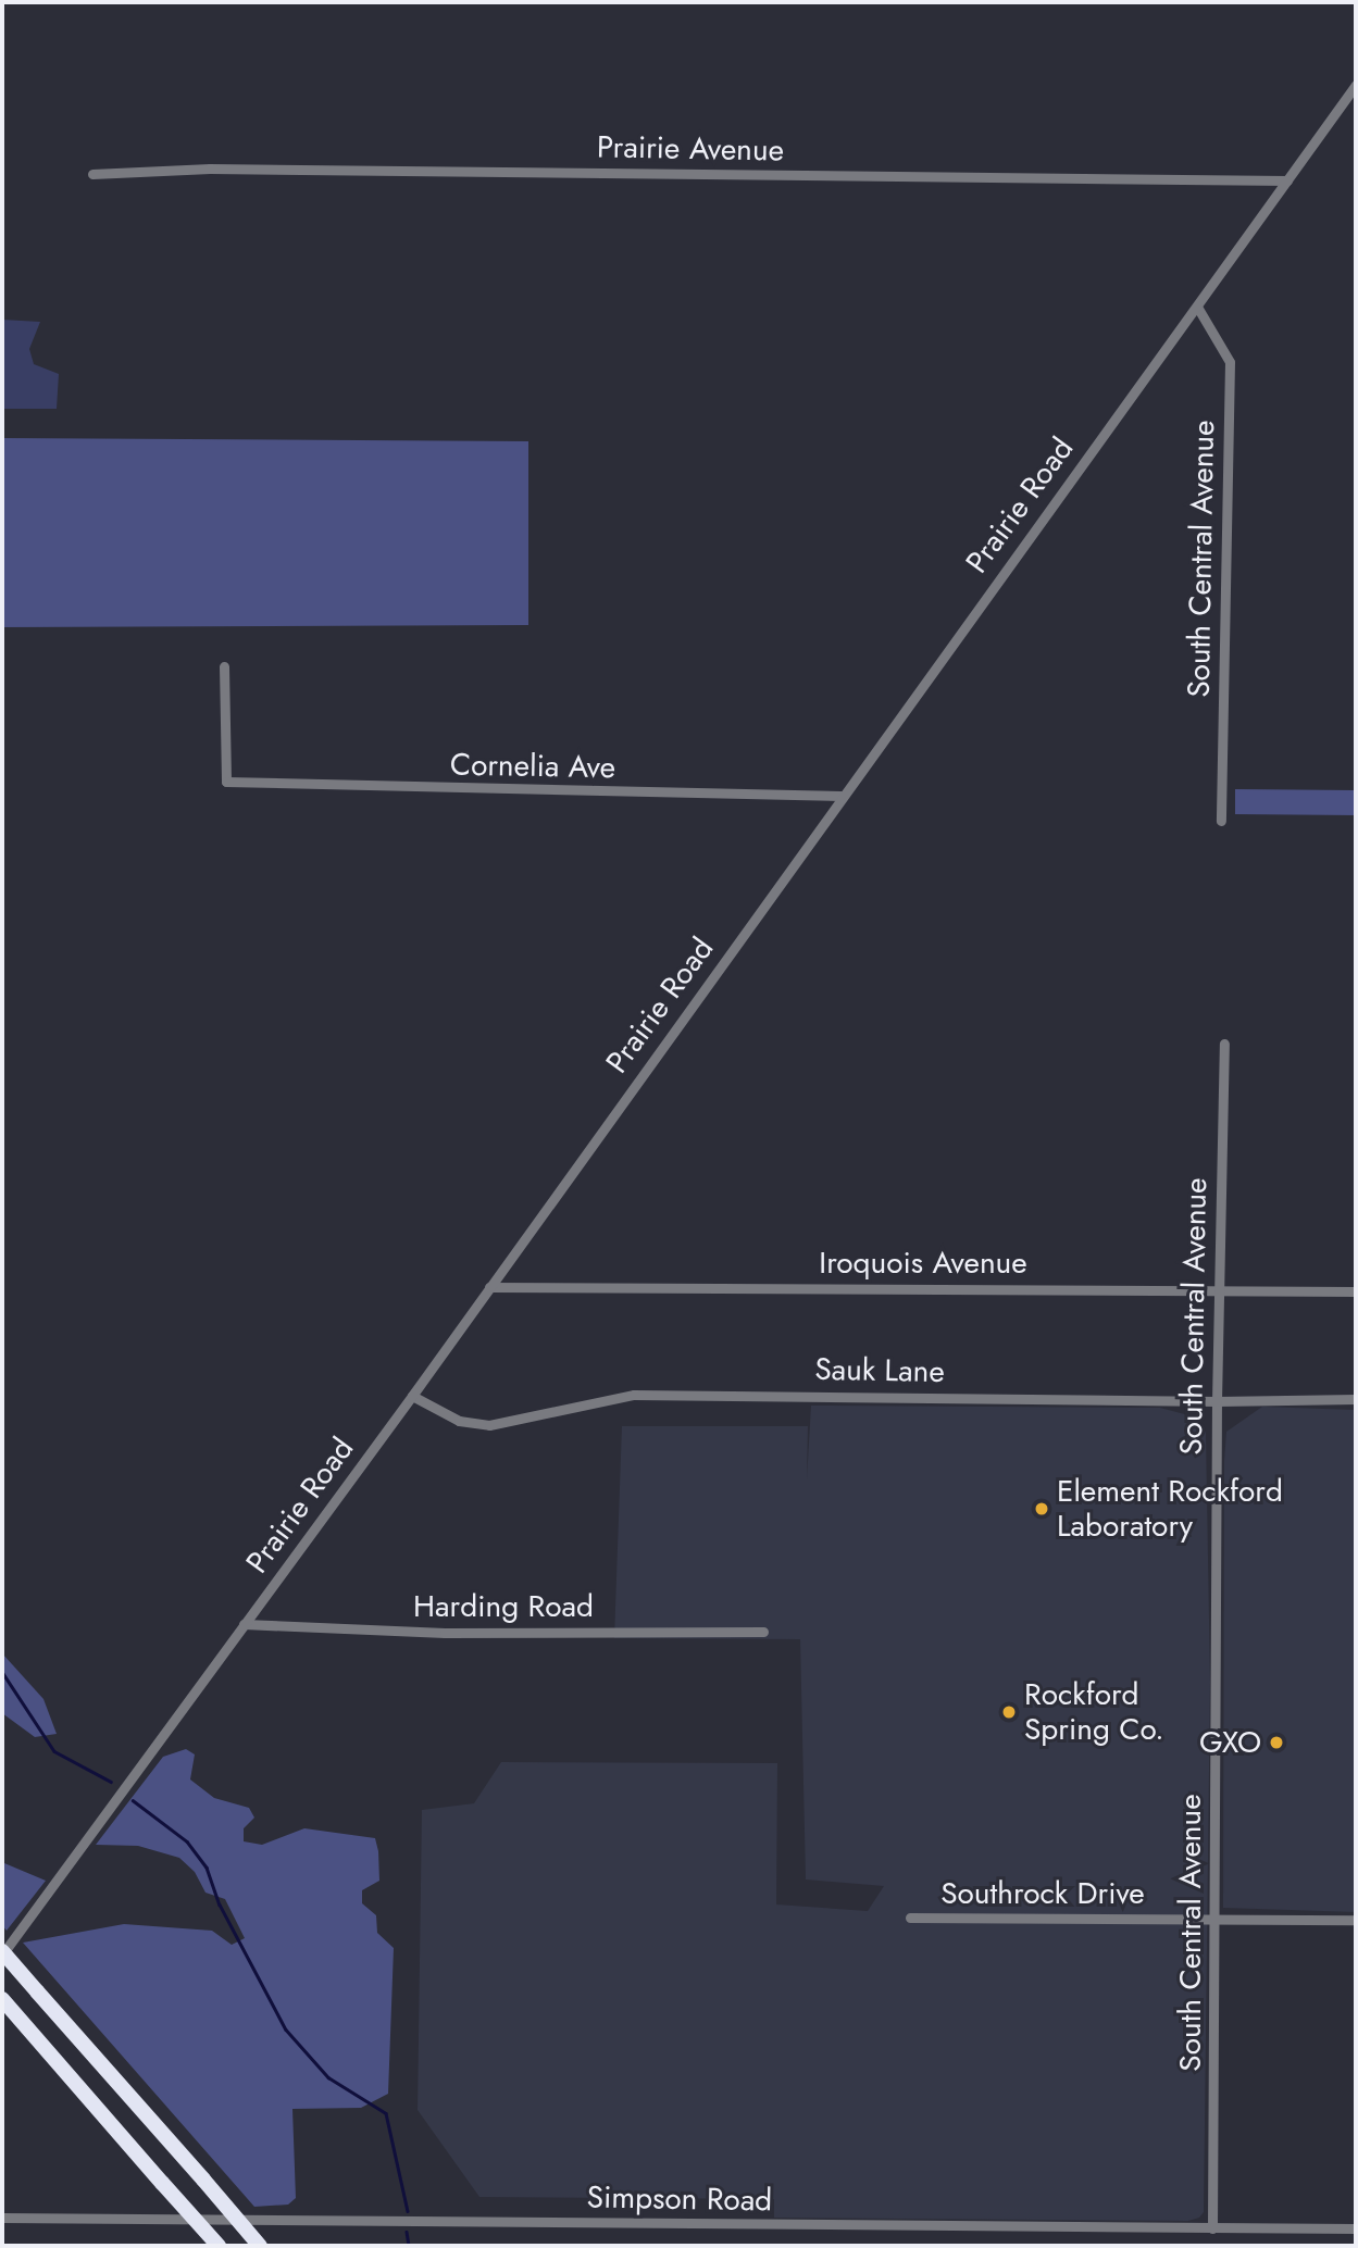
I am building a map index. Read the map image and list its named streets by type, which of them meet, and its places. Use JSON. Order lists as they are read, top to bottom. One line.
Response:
{"streets":{"street":["Prairie Avenue","Prairie Road","South Central Avenue","Cornelia Ave","Iroquois Avenue","Sauk Lane","Harding Road","Southrock Drive","Simpson Road"]},"crossings":[["Prairie Avenue","Prairie Road"],["Prairie Road","South Central Avenue"],["Prairie Road","Cornelia Ave"],["Prairie Road","Iroquois Avenue"],["Prairie Road","Sauk Lane"],["Prairie Road","Harding Road"],["South Central Avenue","Iroquois Avenue"],["South Central Avenue","Sauk Lane"],["South Central Avenue","Southrock Drive"],["South Central Avenue","Simpson Road"]],"places":["Element Rockford Laboratory","Rockford Spring Co.","GXO"]}
